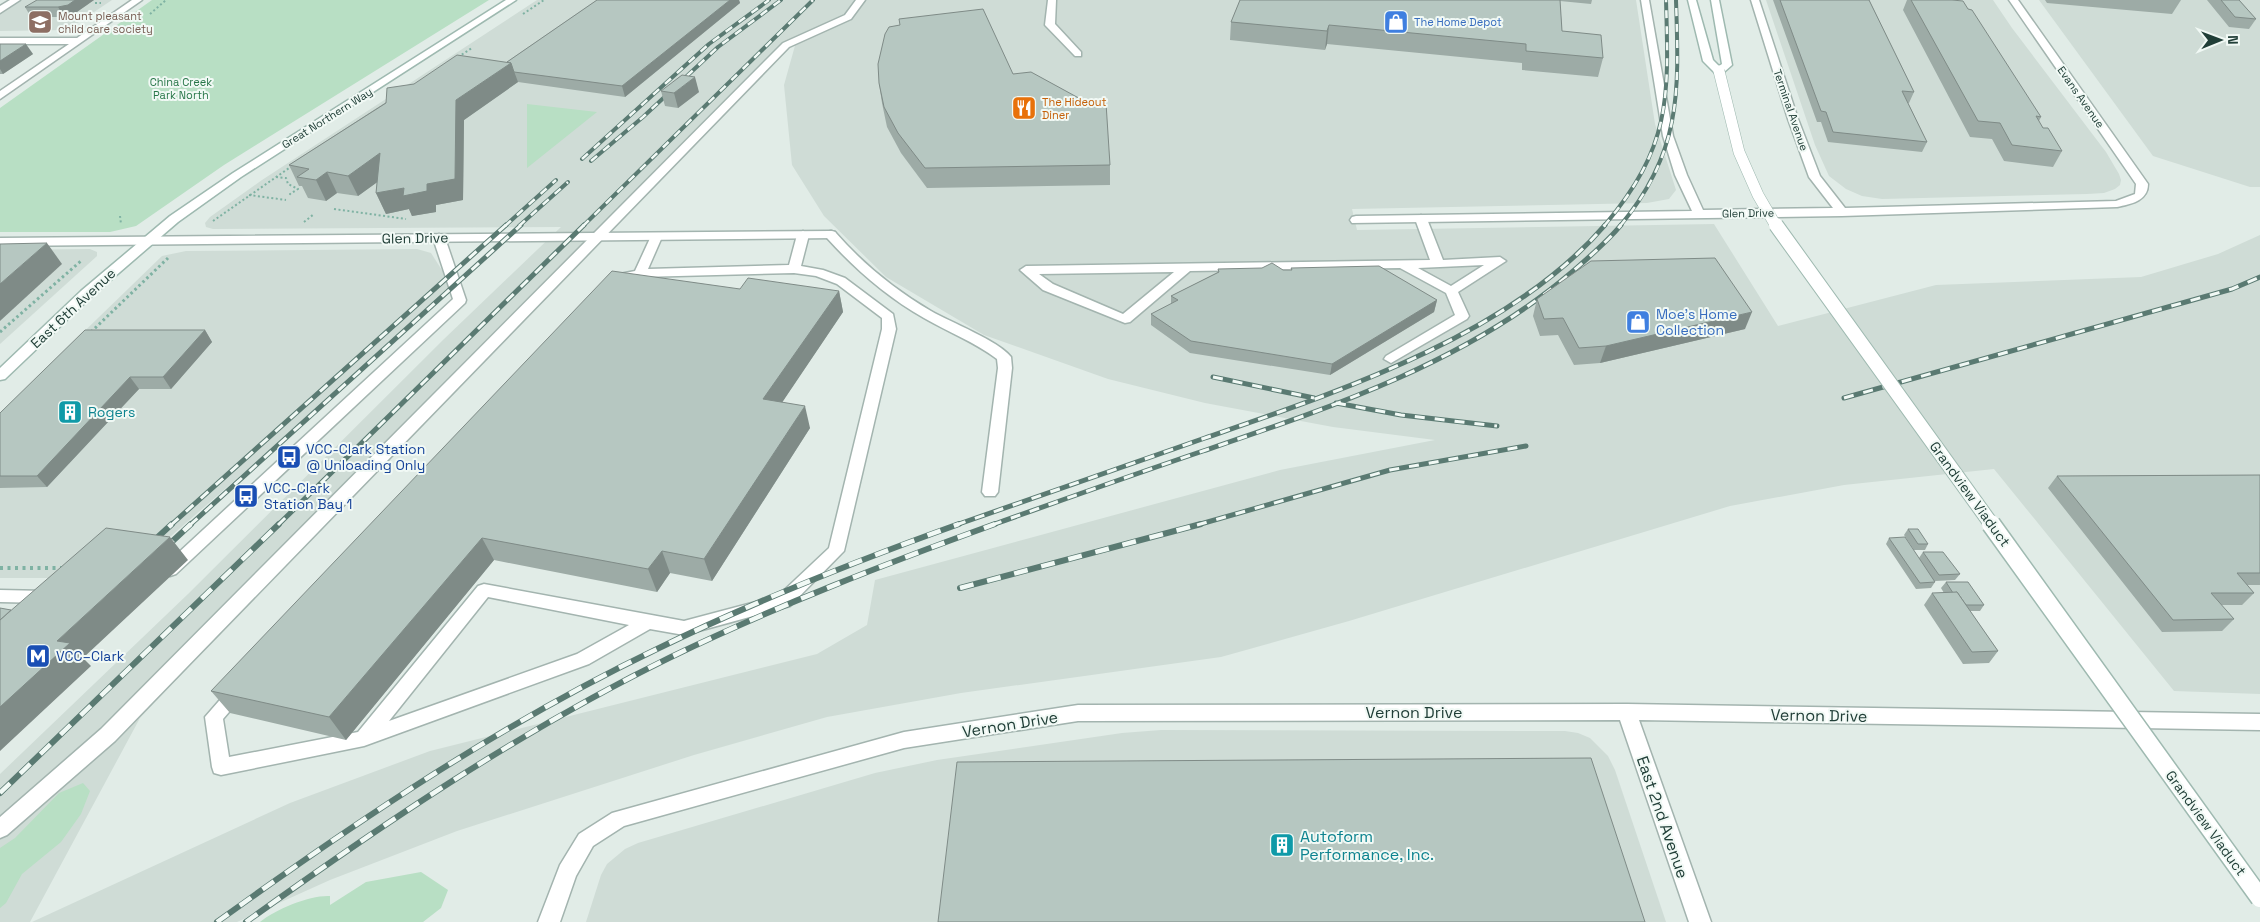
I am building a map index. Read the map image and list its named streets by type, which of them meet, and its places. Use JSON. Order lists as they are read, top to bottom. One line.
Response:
{"streets":{"street":["Evans Avenue","Terminal Avenue","Great Northern Way","Glen Drive","East 6th Avenue","Grandview Viaduct","Vernon Drive","East 2nd Avenue"]},"crossings":[["Evans Avenue","Glen Drive"],["Terminal Avenue","Glen Drive"],["Great Northern Way","Glen Drive"],["Great Northern Way","East 6th Avenue"],["Glen Drive","East 6th Avenue"],["Vernon Drive","East 2nd Avenue"]],"parks":["China Creek Park North"],"places":{"school or university":["Mount pleasant child care society"],"shop":["The Home Depot","Moe's Home Collection"],"restaurant":["The Hideout Diner"],"building":["Rogers","Autoform Performance, Inc."],"bus stop":["VCC-Clark Station @ Unloading Only","VCC-Clark Station Bay 1"],"metro station":["VCC–Clark"]},"north":"right"}
